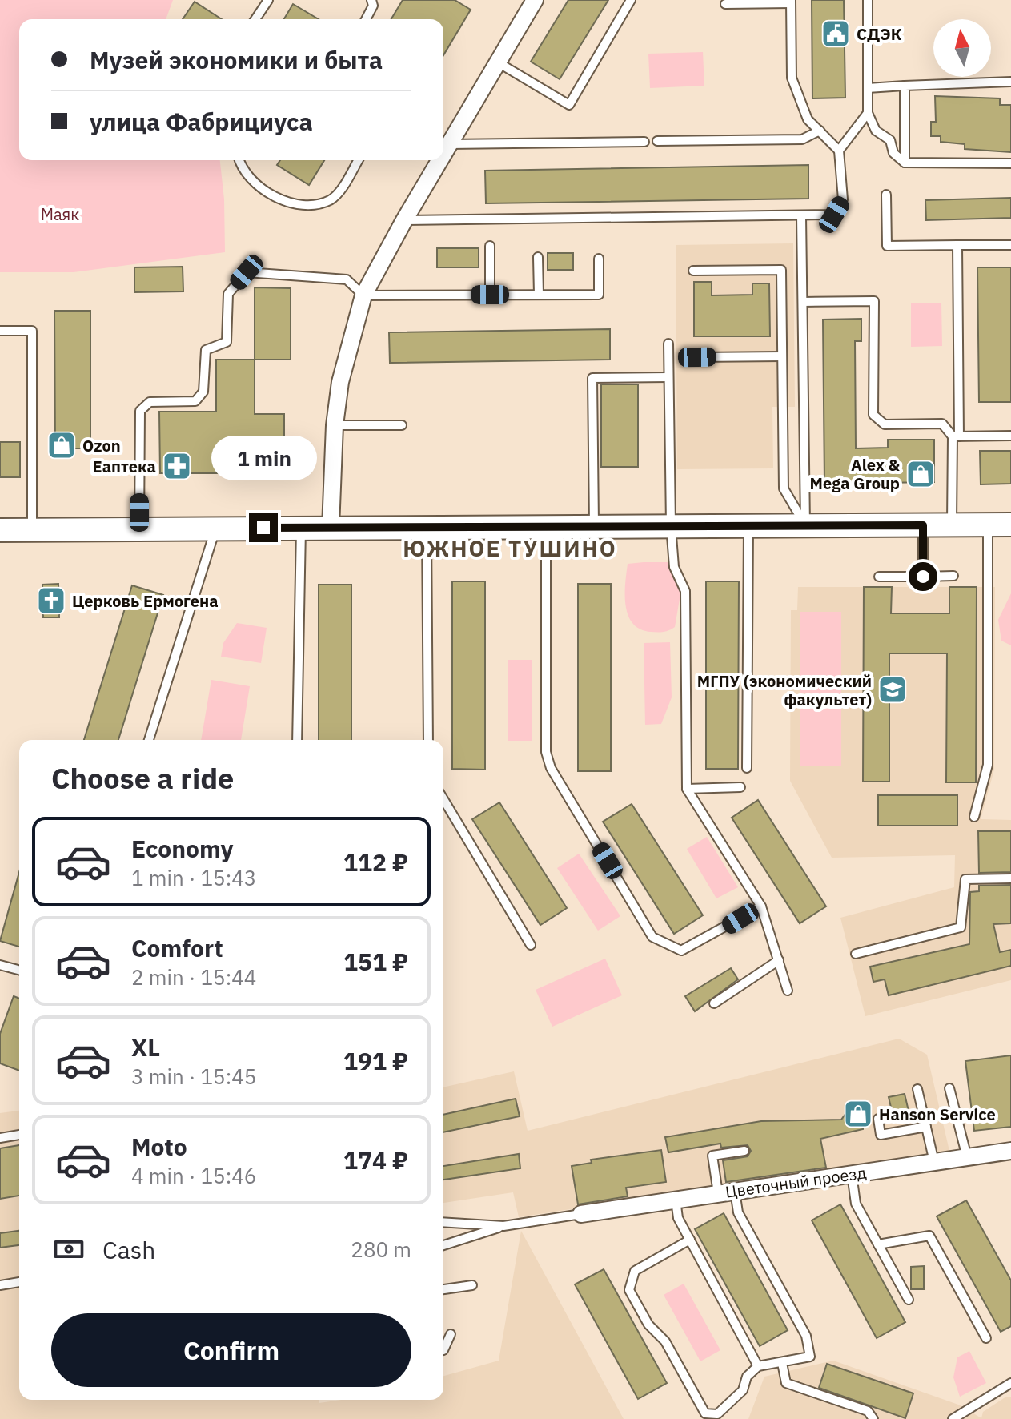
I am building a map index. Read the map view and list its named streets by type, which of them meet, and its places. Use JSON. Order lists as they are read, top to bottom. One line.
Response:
{"streets":{"street":["Цветочный проезд"]},"districts":["ЮЖНОЕ ТУШИНО"],"parks":["Маяк"],"places":{"public building":["СДЭК"],"shop":["Ozon","Alex & Mega Group","Hanson Service"],"pharmacy":["Еаптека"],"church":["Церковь Ермогена"],"school or university":["МГПУ (экономический факультет)"]},"north":"top","page":{"banner":["Музей экономики и быта","улица Фабрициуса"],"bubble":"1 min","heading":"Choose a ride","list":[{"name":"Economy","note":"1 min · 15:43","value":"112 ₽"},{"name":"Comfort","note":"2 min · 15:44","value":"151 ₽"},{"name":"XL","note":"3 min · 15:45","value":"191 ₽"},{"name":"Moto","note":"4 min · 15:46","value":"174 ₽"}],"pay":["Cash","280 m"],"buttons":"Confirm"}}
